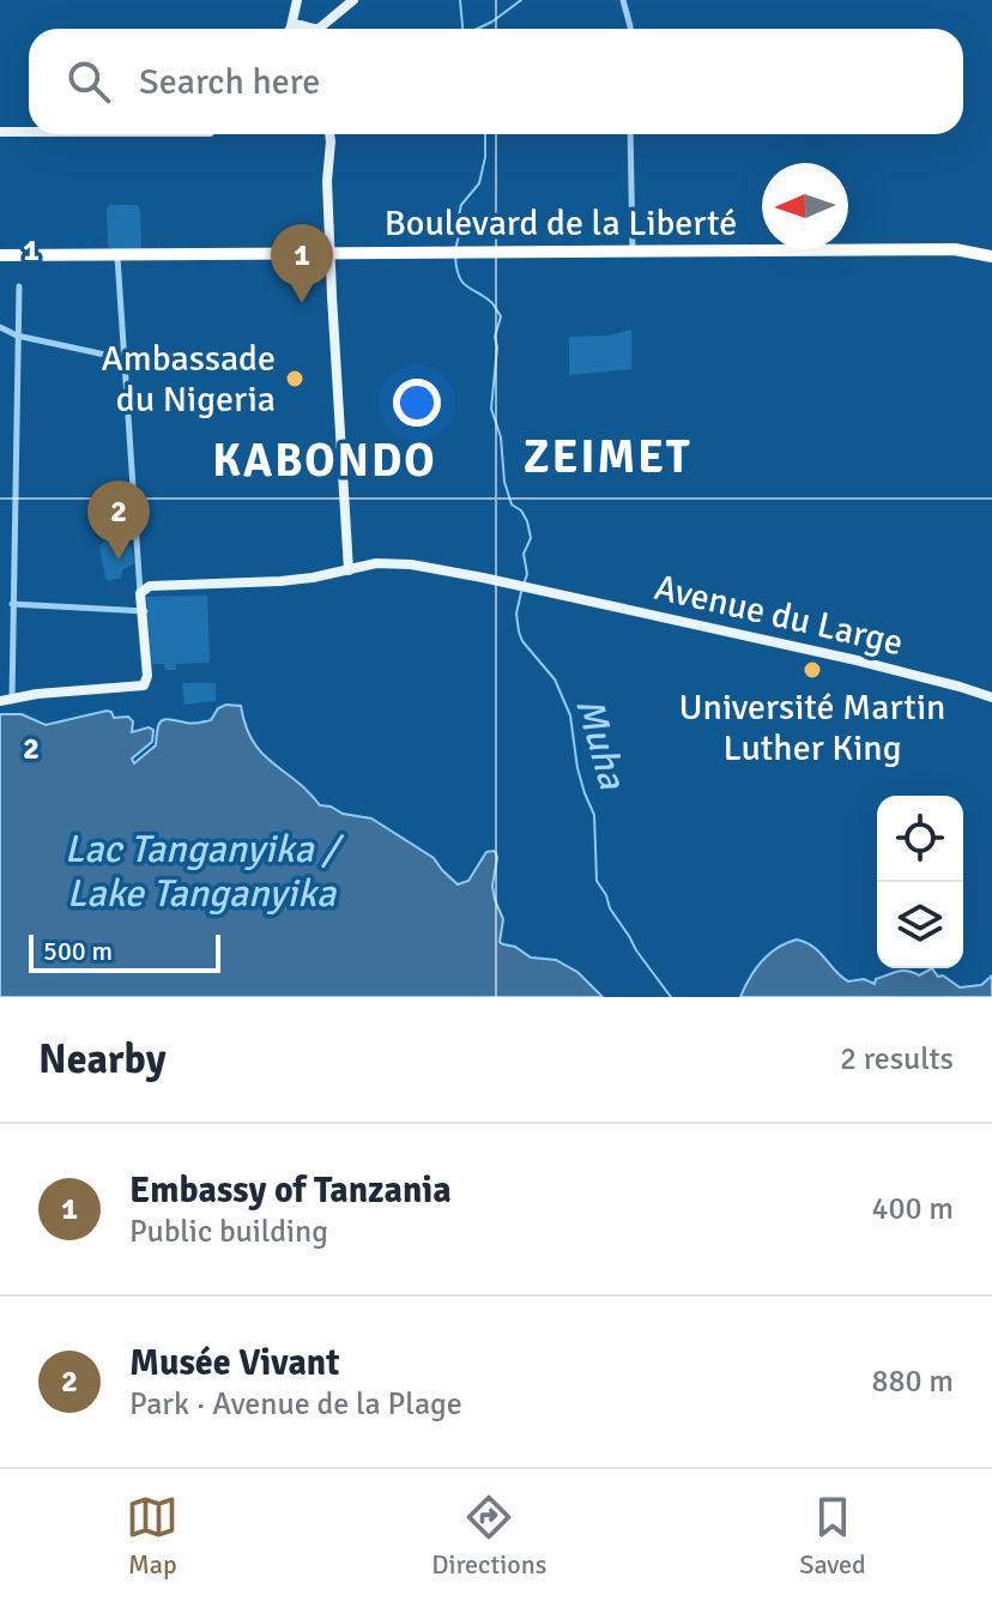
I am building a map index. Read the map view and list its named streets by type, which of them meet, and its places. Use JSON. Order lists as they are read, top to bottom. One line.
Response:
{"streets":{"highway":["Boulevard de la Liberté"],"main road":["Avenue du Large"]},"districts":["ZEIMET","KABONDO"],"water":["Muha","Lac Tanganyika / Lake Tanganyika"],"places":["Ambassade du Nigeria","Université Martin Luther King"],"scale_bar":"500 m","north":"left","page":{"search":"Search here","pins":["1","2"],"scale":"500 m","heading":["Nearby","2 results"],"list":[{"mark":"1","name":"Embassy of Tanzania","note":"Public building","value":"400 m"},{"mark":"2","name":"Musée Vivant","note":"Park · Avenue de la Plage","value":"880 m"}],"nav":["Map","Directions","Saved"]},"grid":{"rows":["1","2"]}}
